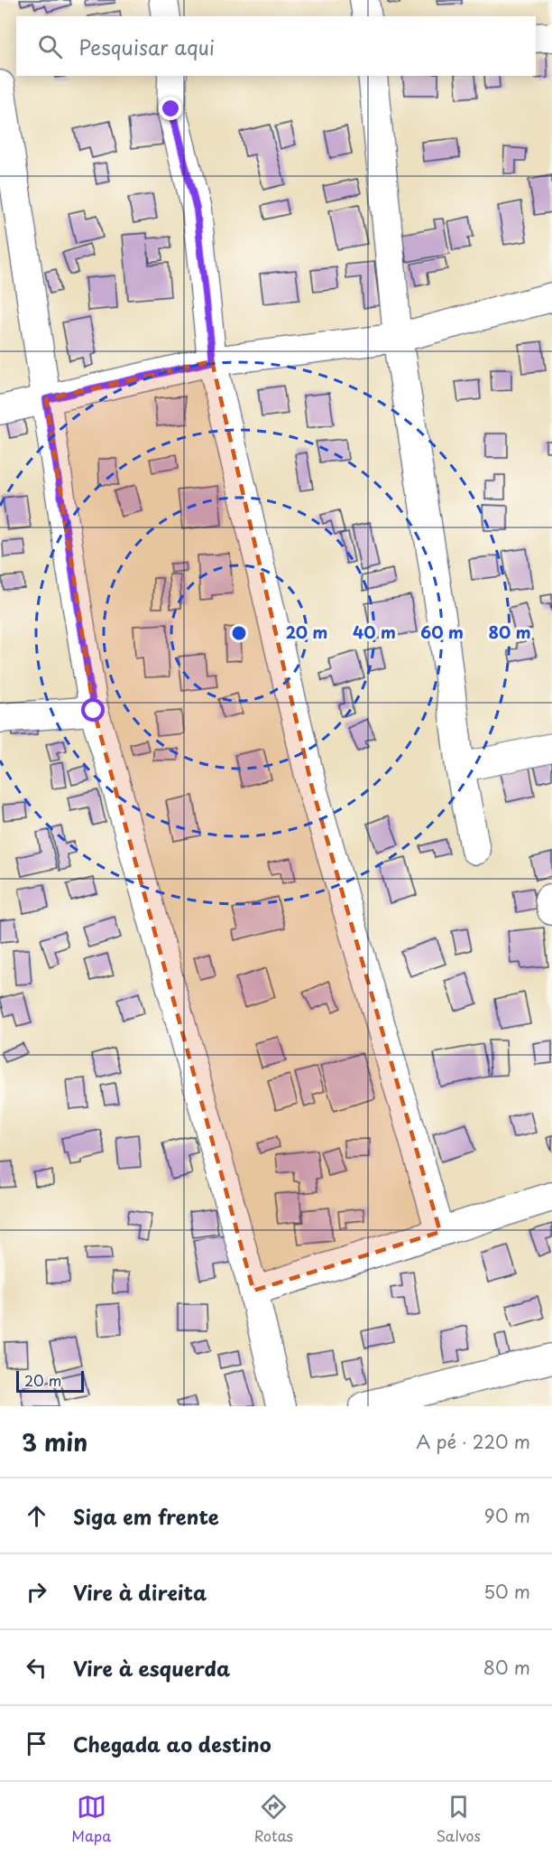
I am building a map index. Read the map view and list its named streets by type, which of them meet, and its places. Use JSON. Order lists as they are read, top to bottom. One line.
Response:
{"scale_bar":"20 m","page":{"search":"Pesquisar aqui","scale":"20 m","heading":["3 min","A pé · 220 m"],"list":[["Siga em frente","90 m"],["Vire à direita","50 m"],["Vire à esquerda","80 m"],"Chegada ao destino"],"nav":["Mapa","Rotas","Salvos"]},"rings":["20 m","40 m","60 m","80 m"]}
